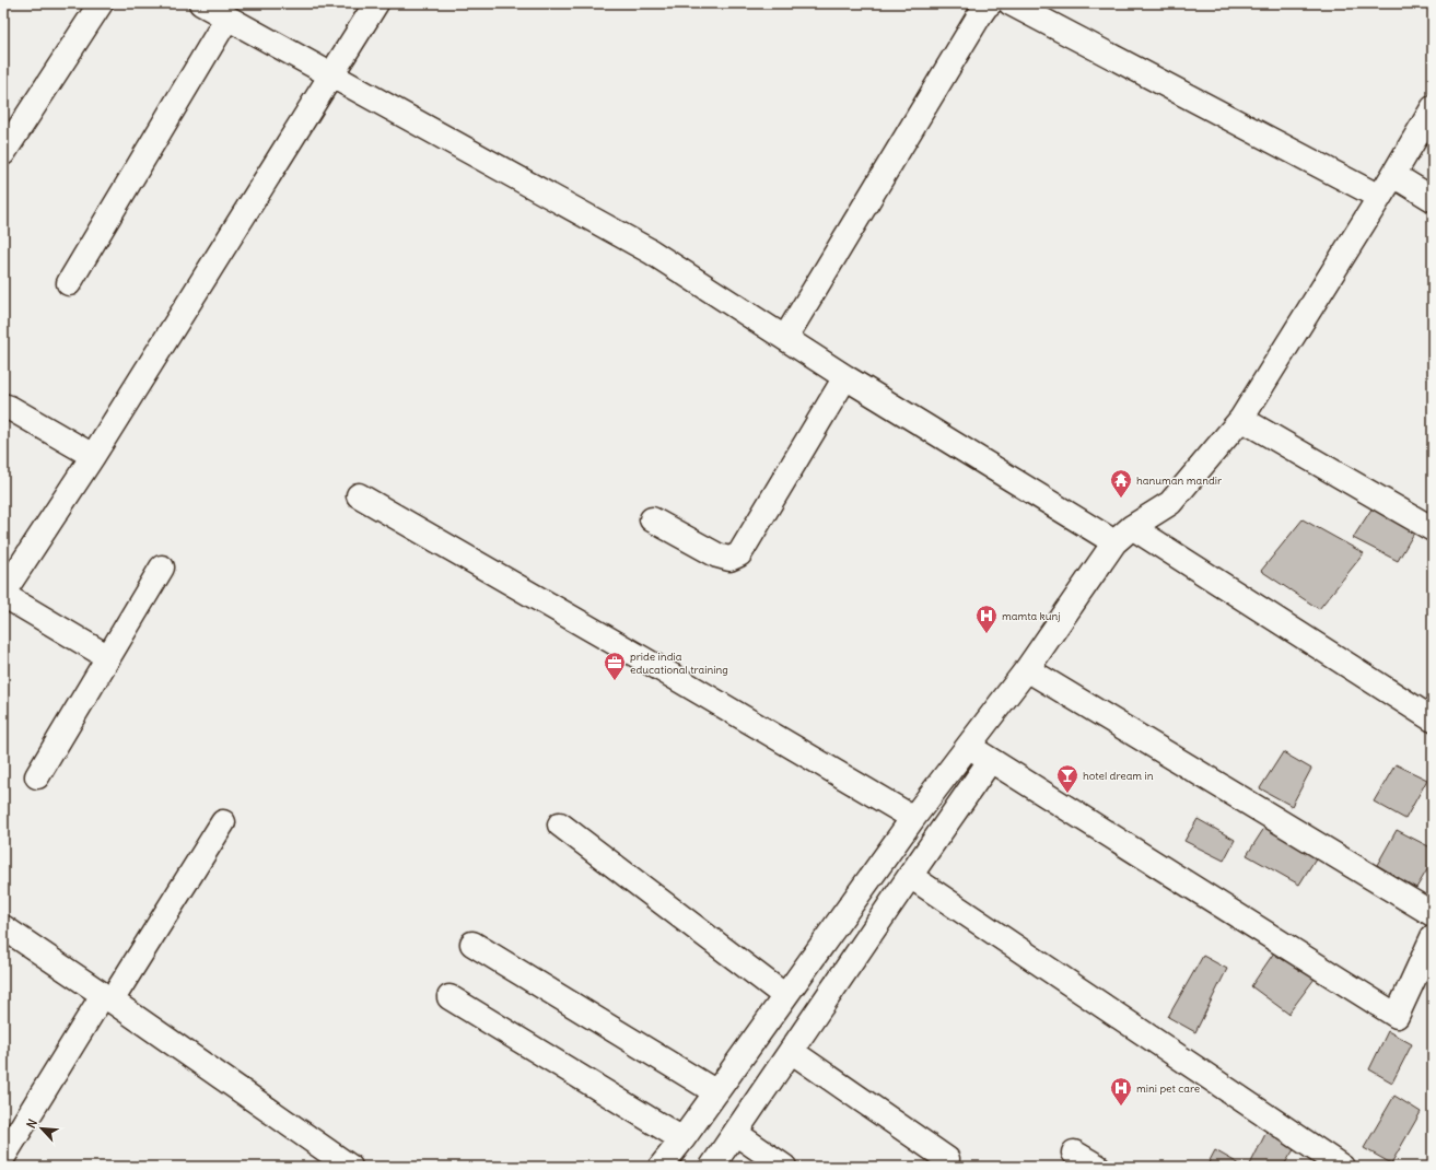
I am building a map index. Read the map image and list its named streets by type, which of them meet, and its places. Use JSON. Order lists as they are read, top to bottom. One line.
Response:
{"places":{"temple":["hanuman mandir"],"hospital":["mamta kunj","mini pet care"],"office":["pride india educational training"],"bar":["hotel dream in"]},"north":"top left"}
